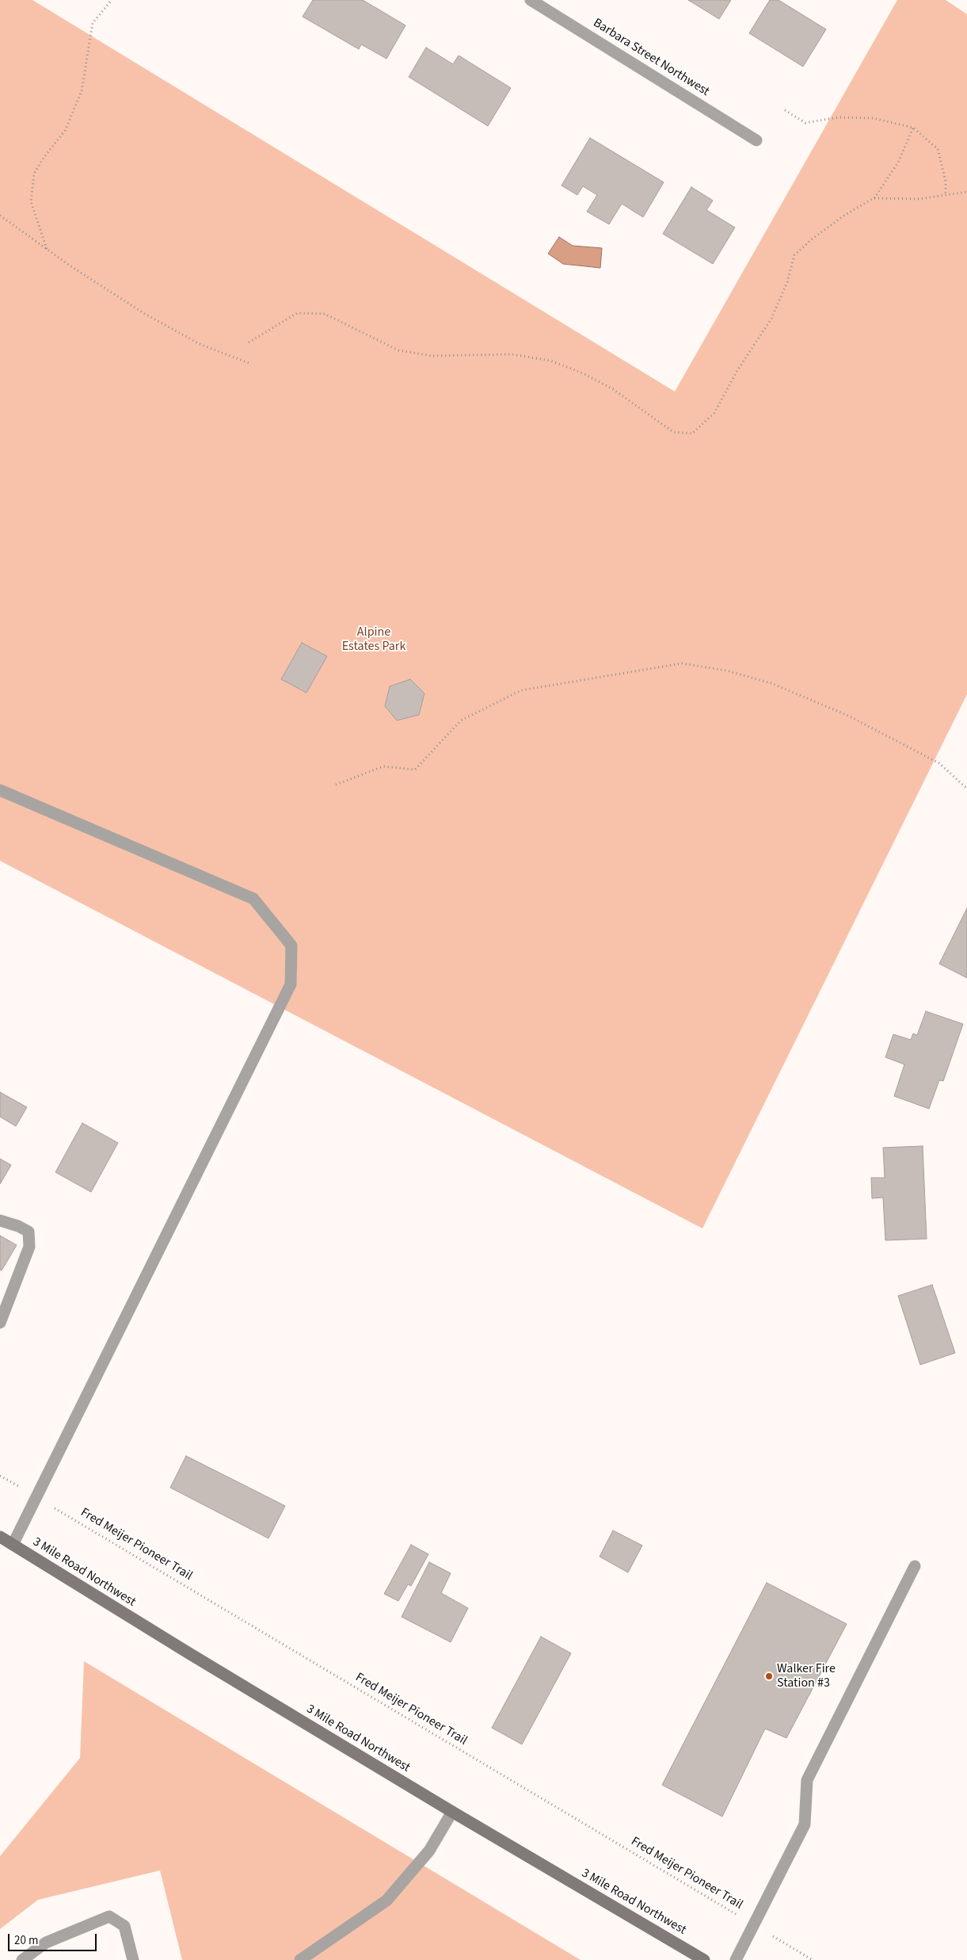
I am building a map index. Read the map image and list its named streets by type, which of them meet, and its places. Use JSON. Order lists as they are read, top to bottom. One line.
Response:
{"streets":{"main road":["3 Mile Road Northwest"],"street":["Barbara Street Northwest"],"path":["Fred Meijer Pioneer Trail"]},"parks":["Alpine Estates Park"],"places":["Walker Fire Station #3"],"scale_bar":"20 m"}
